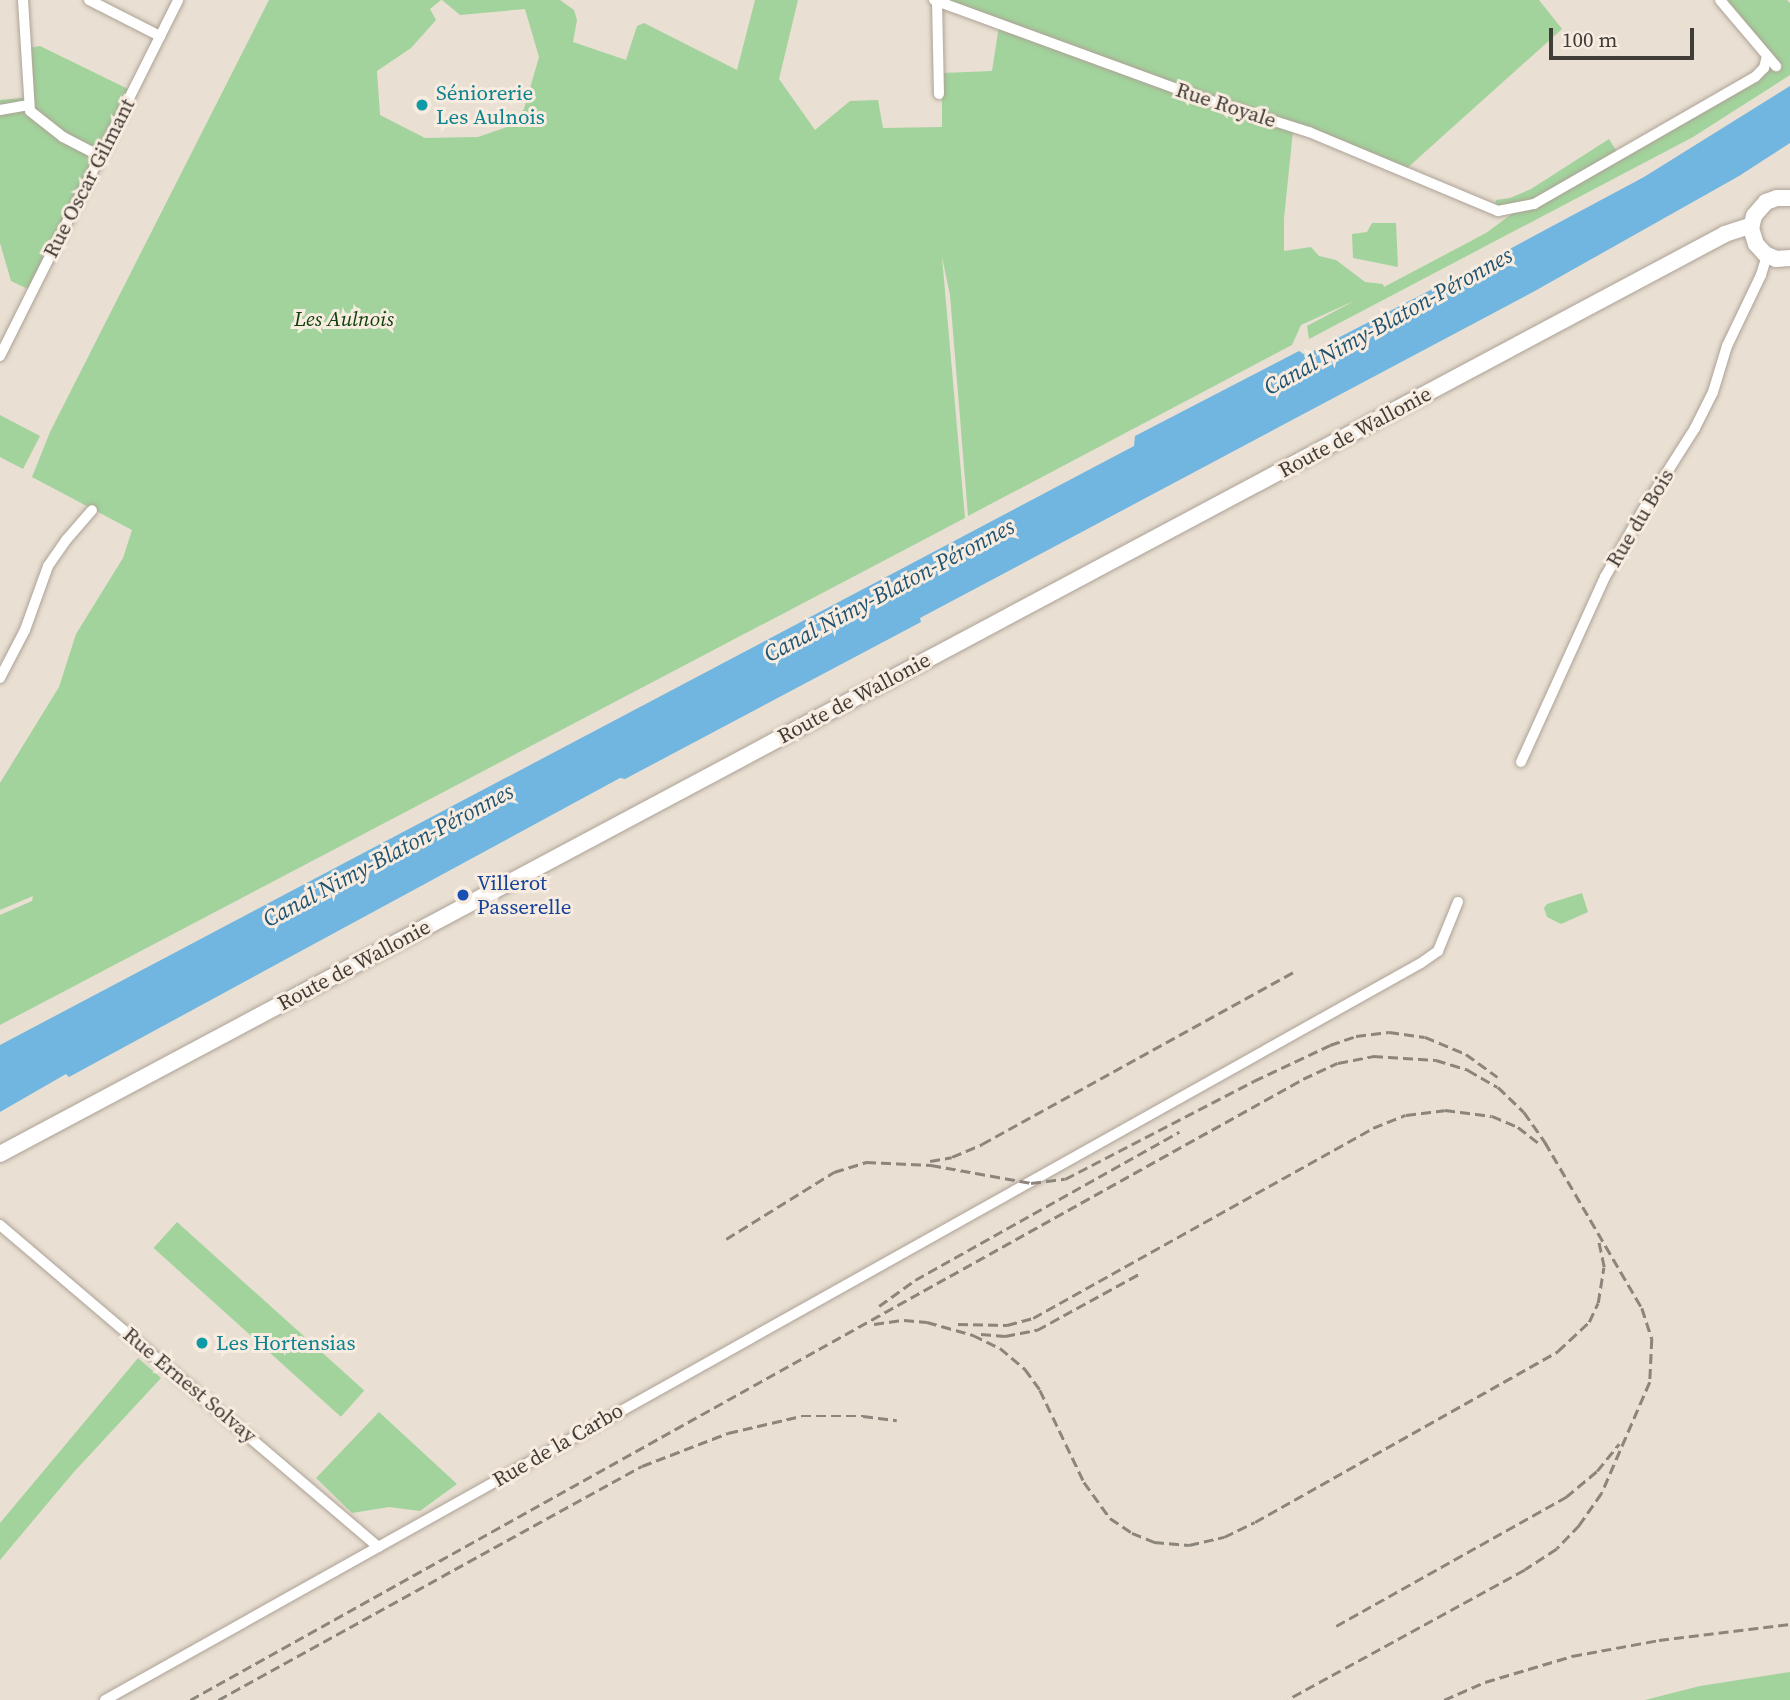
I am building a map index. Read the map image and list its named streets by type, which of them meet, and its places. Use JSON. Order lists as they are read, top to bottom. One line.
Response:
{"streets":{"main road":["Route de Wallonie"],"street":["Rue Royale","Rue Oscar Gilmant","Rue du Bois","Rue Ernest Solvay","Rue de la Carbo"]},"crossings":[["Rue Ernest Solvay","Rue de la Carbo"]],"water":["Canal Nimy-Blaton-Péronnes"],"parks":["Les Aulnois"],"places":["Séniorerie Les Aulnois","Villerot Passerelle","Les Hortensias"],"scale_bar":"100 m"}
